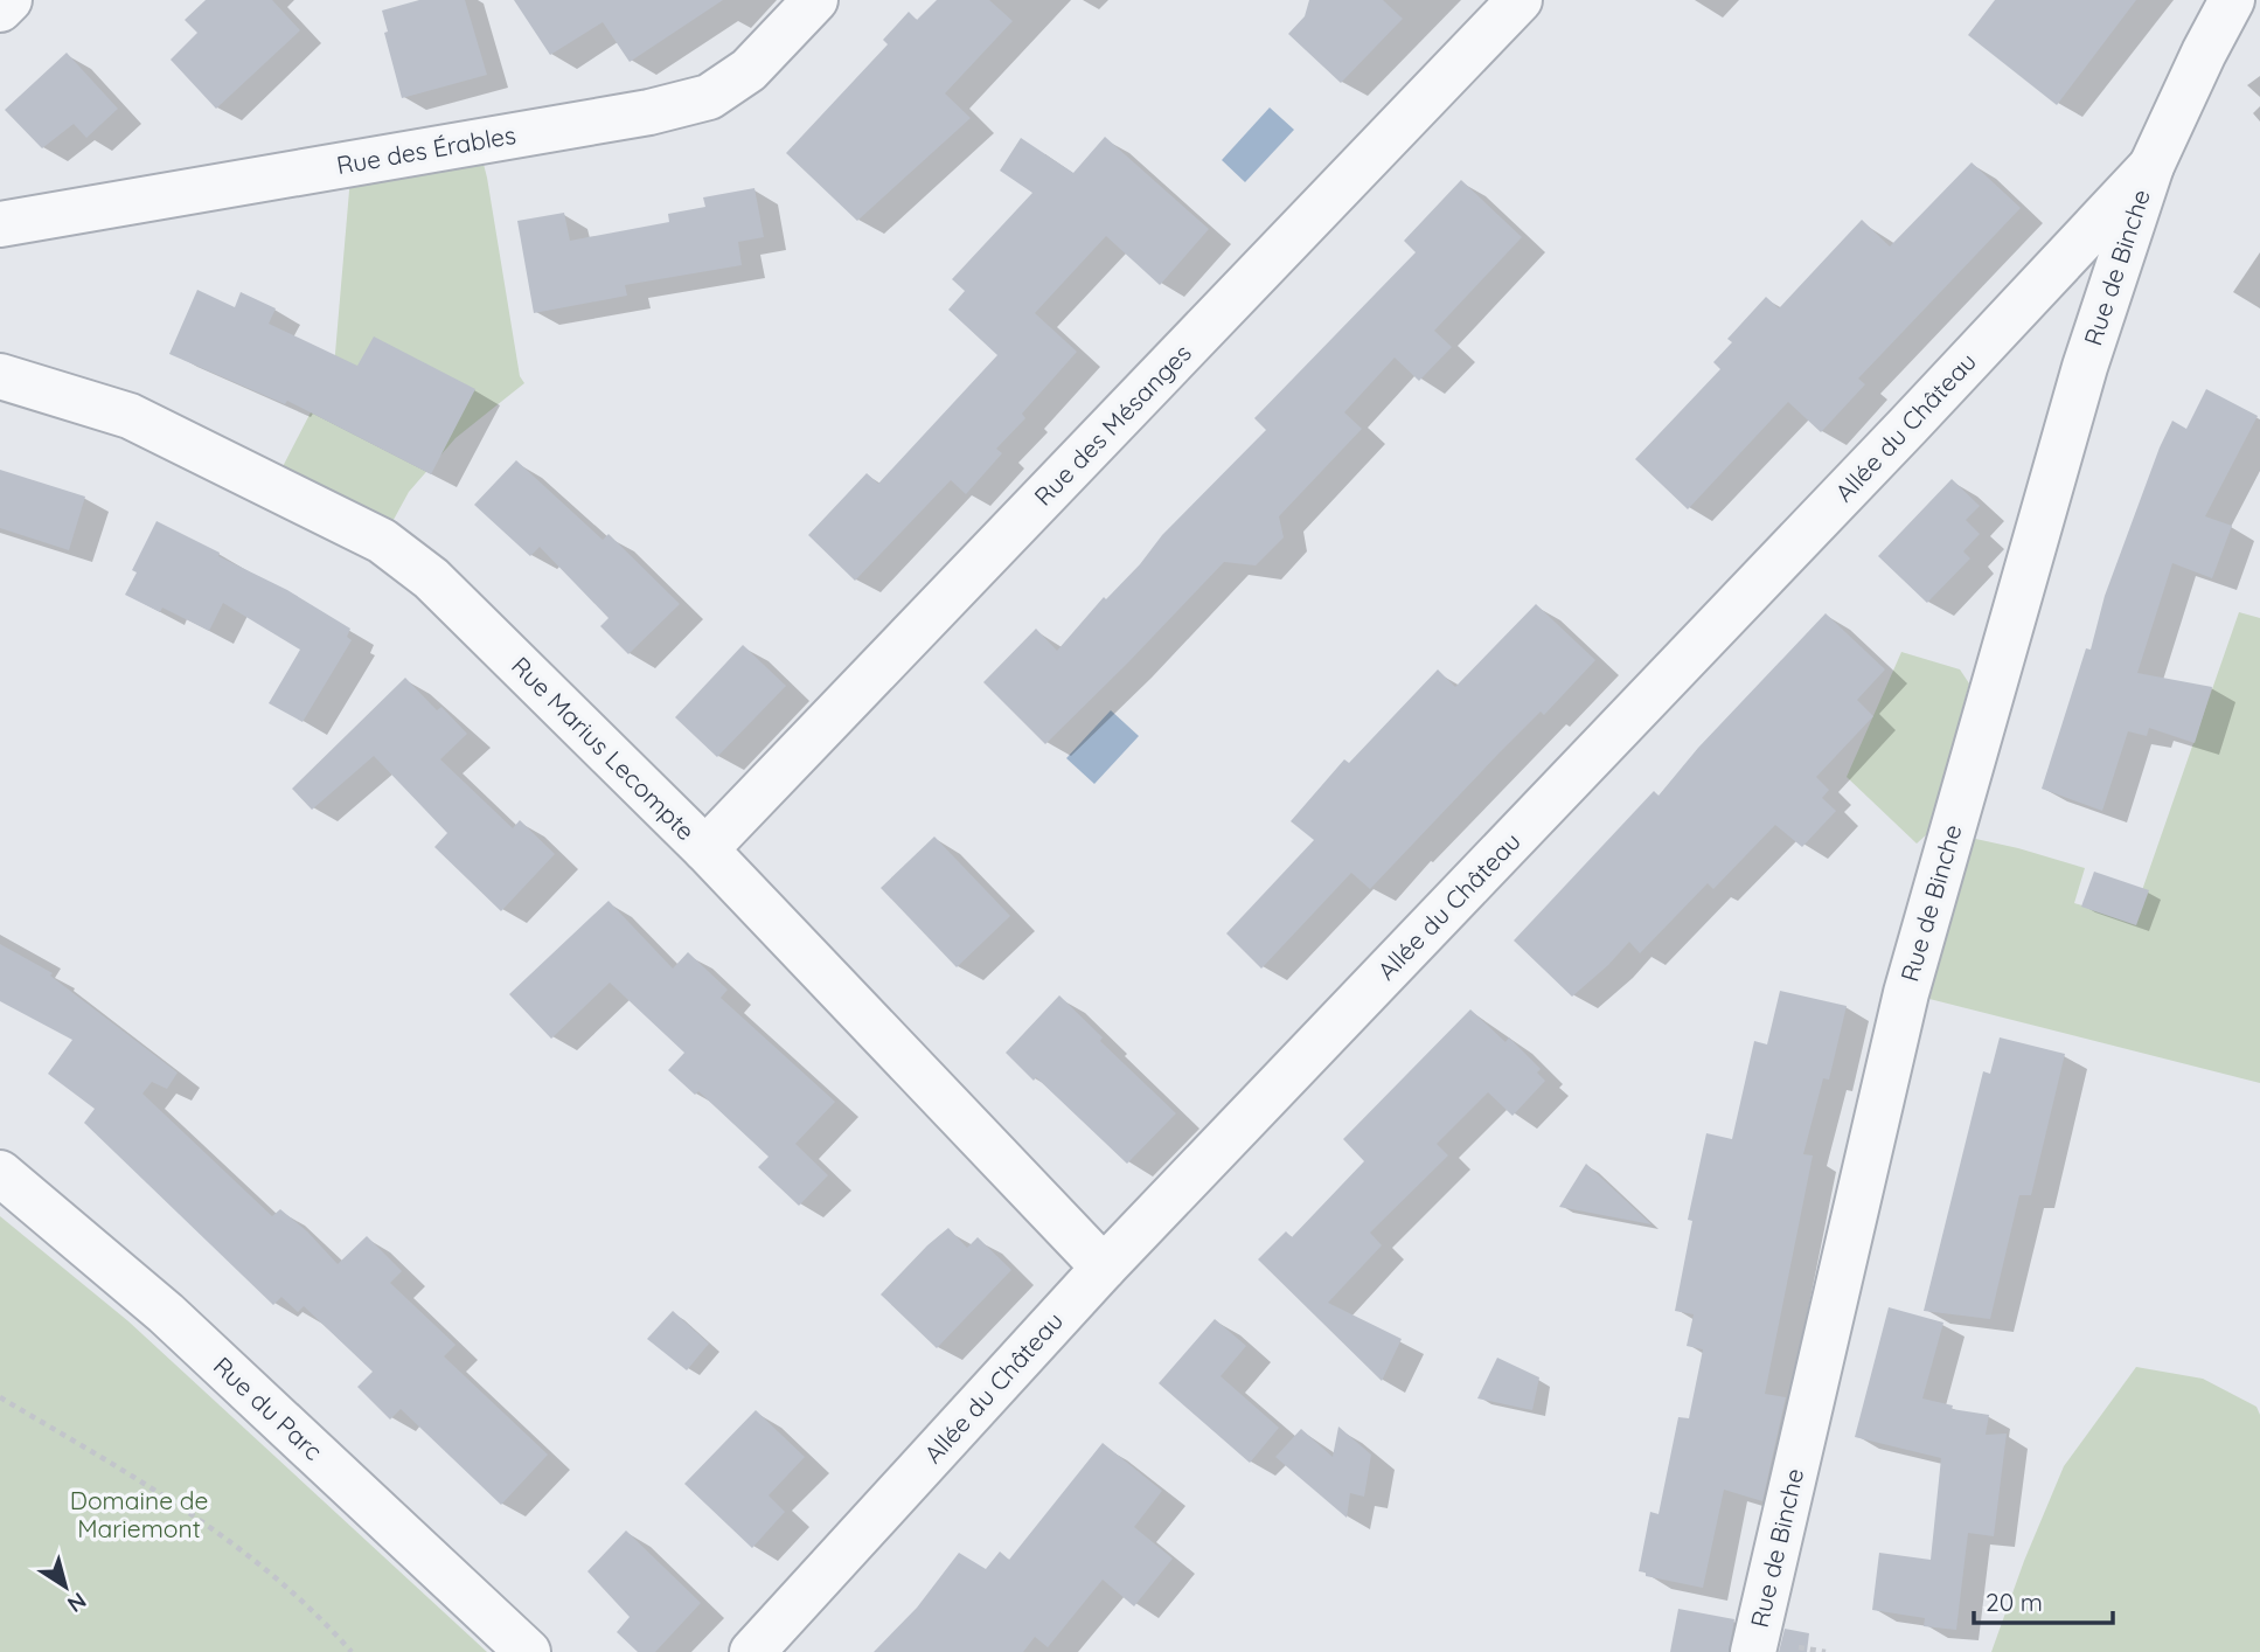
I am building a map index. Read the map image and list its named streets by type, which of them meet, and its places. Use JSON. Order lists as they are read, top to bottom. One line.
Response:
{"streets":{"street":["Rue des Érables","Rue de Binche","Rue des Mésanges","Allée du Château","Rue Marius Lecompte","Rue du Parc"]},"crossings":[["Rue de Binche","Allée du Château"],["Rue des Mésanges","Rue Marius Lecompte"],["Allée du Château","Rue Marius Lecompte"]],"parks":["Domaine de Mariemont"],"scale_bar":"20 m","north":"bottom right"}
